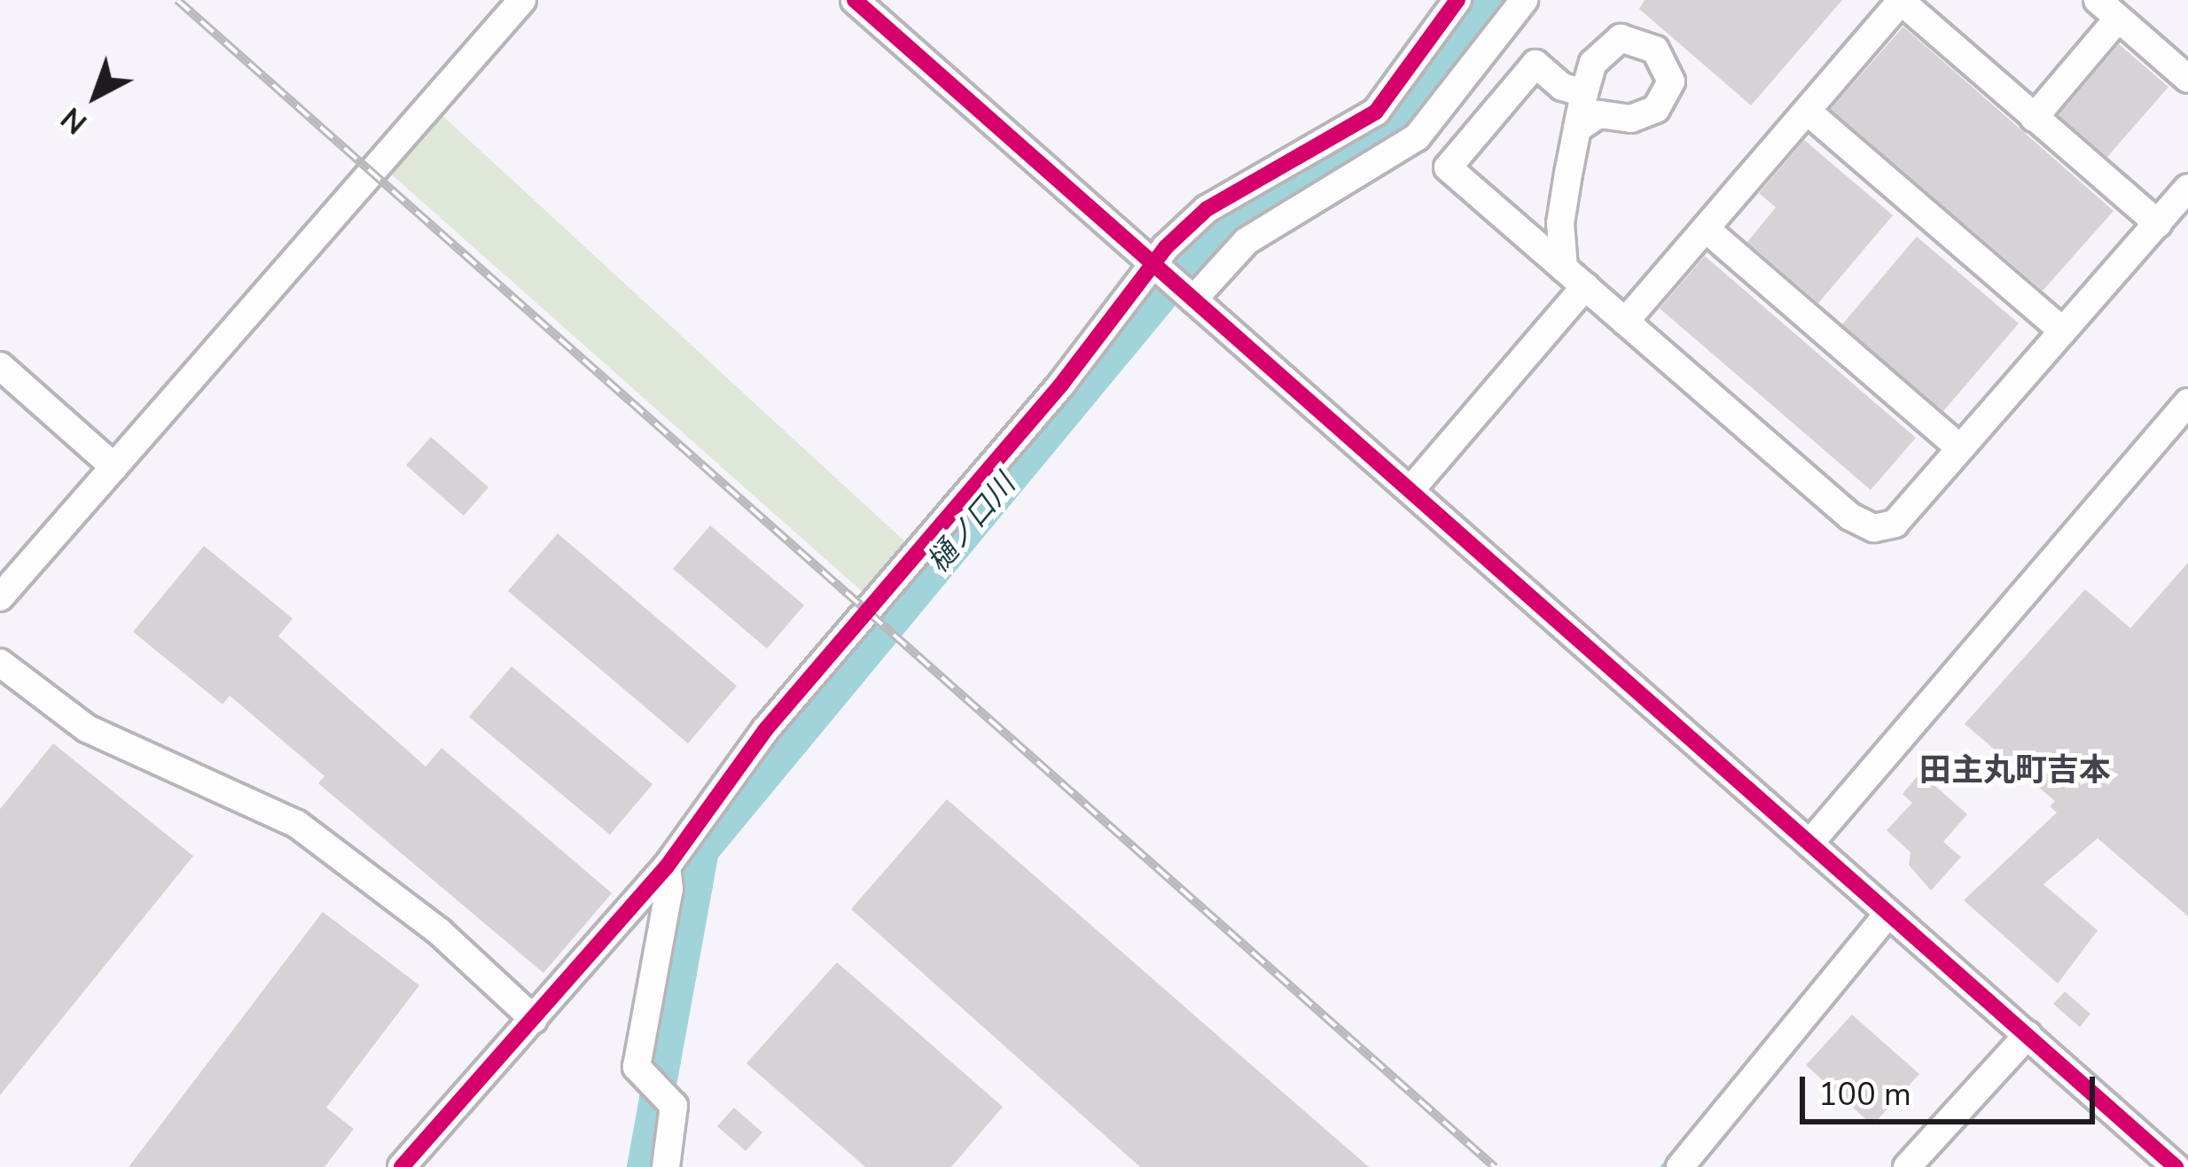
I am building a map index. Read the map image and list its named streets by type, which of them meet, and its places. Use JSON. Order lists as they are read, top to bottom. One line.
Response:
{"districts":["田主丸町吉本"],"water":["樋ノ口川"],"scale_bar":"100 m","north":"bottom left"}
